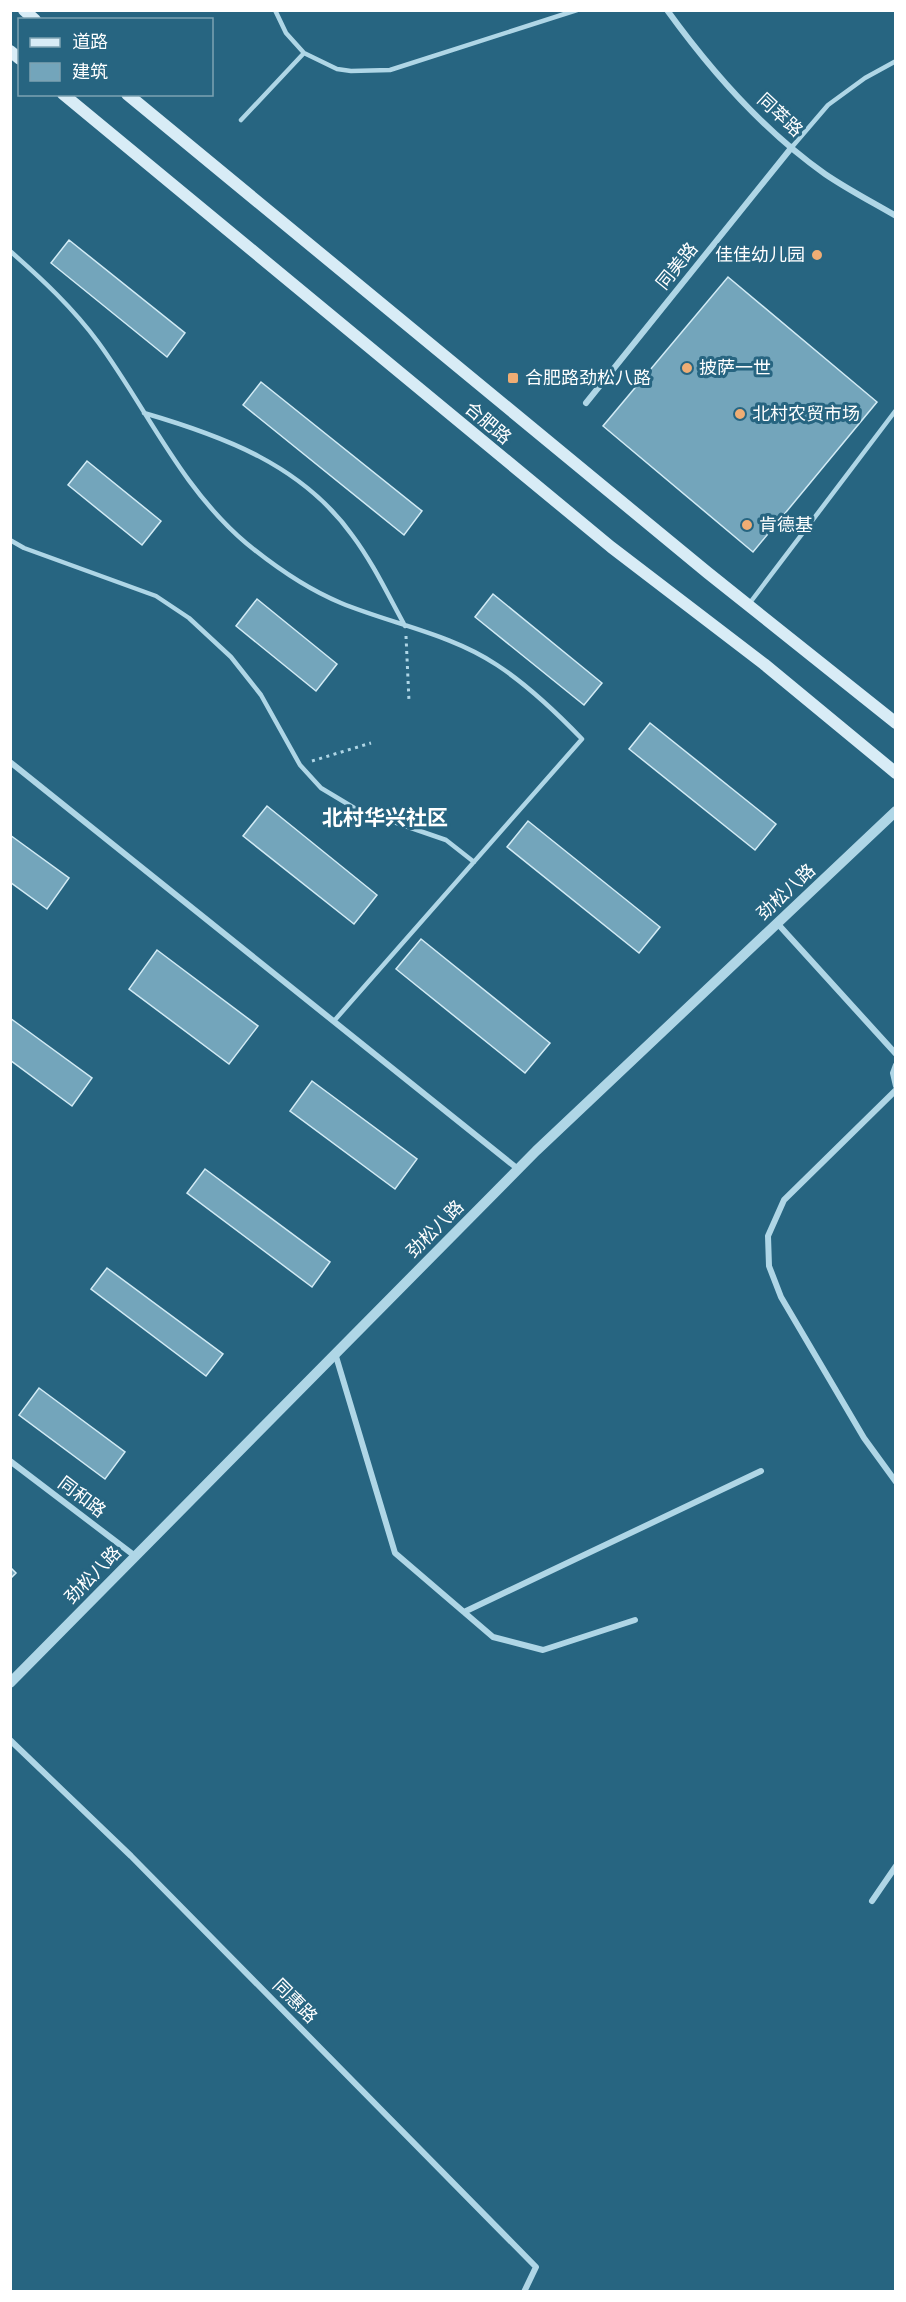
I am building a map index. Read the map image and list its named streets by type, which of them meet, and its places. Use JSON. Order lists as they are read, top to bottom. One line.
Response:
{"streets":{"main road":["合肥路"],"street":["同萃路","同美路","劲松八路","同和路","同惠路"]},"crossings":[["同萃路","同美路"],["劲松八路","同和路"]],"districts":["北村华兴社区"],"places":{"other":["佳佳幼儿园","披萨一世","北村农贸市场","肯德基"],"transit":["合肥路劲松八路"]},"legend":["道路","建筑"]}
